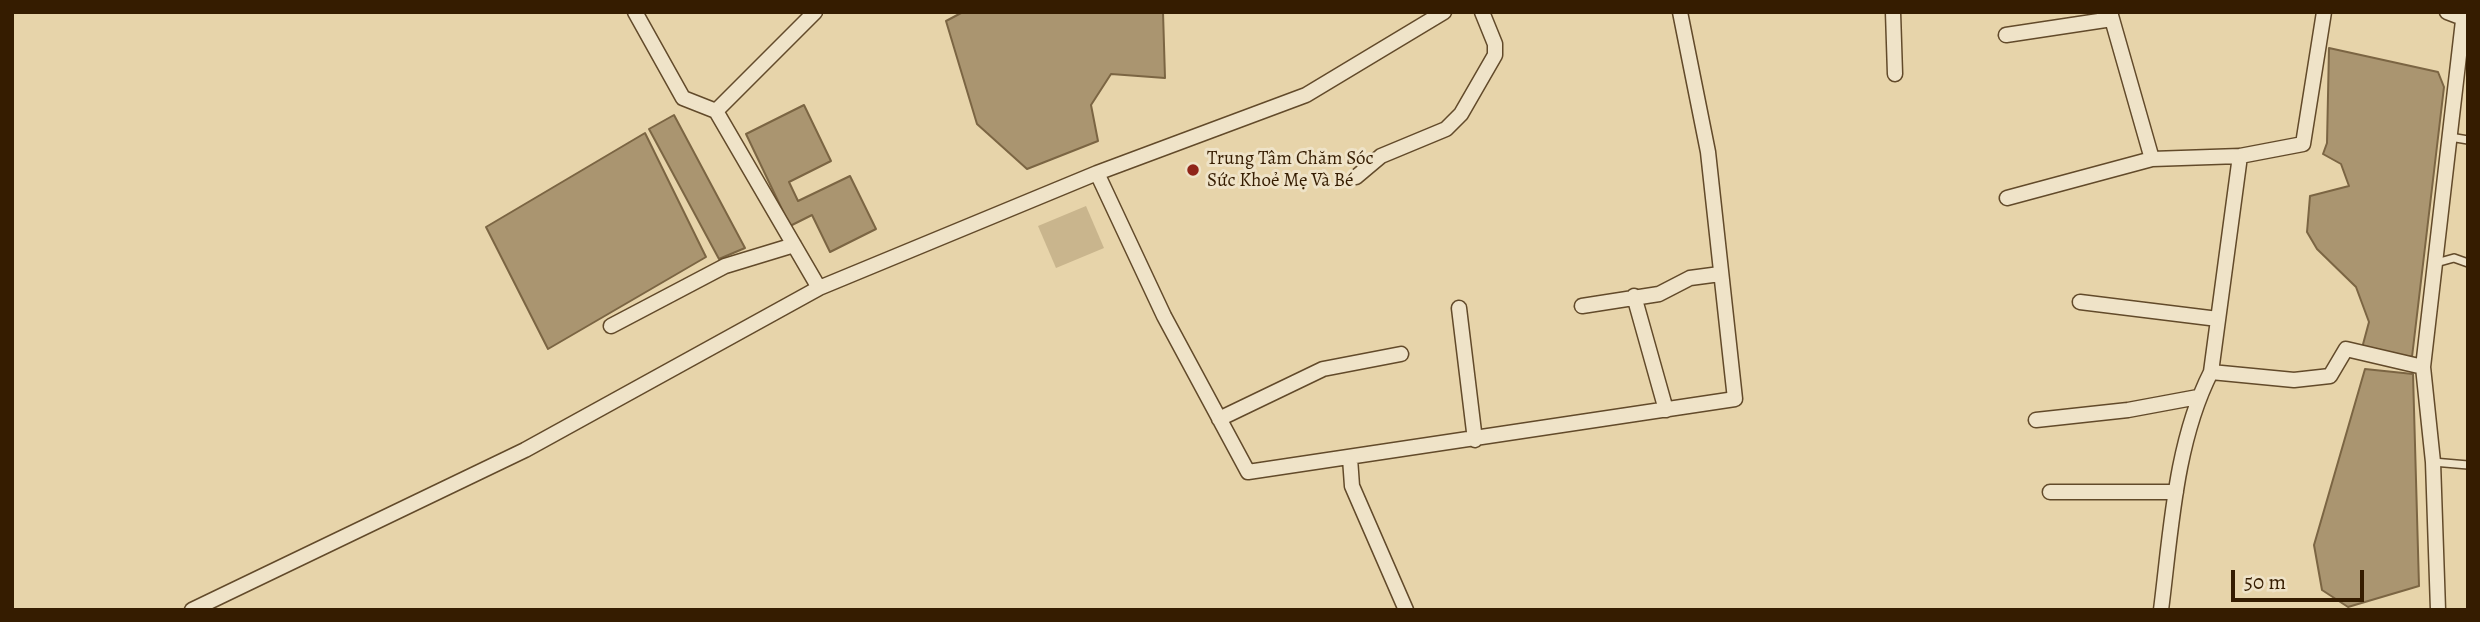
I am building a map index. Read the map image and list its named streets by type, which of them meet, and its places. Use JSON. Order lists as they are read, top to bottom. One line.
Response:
{"places":["Trung Tâm Chăm Sóc Sức Khoẻ Mẹ Và Bé"],"scale_bar":"50 m"}
